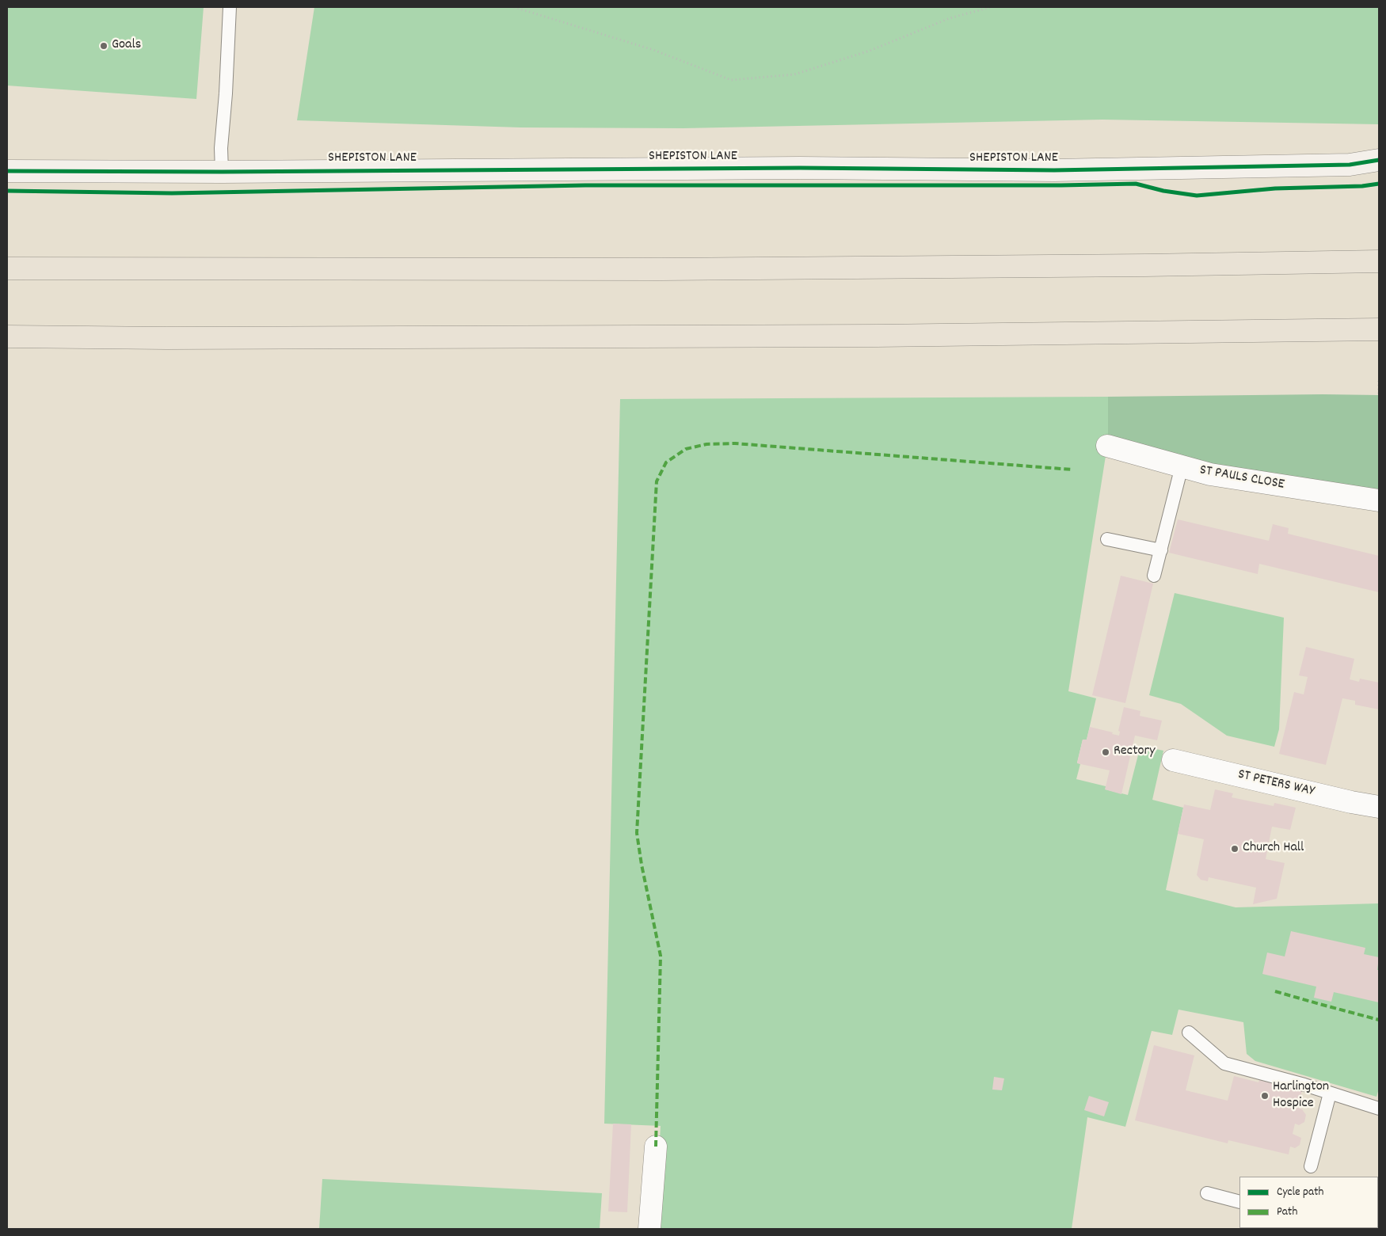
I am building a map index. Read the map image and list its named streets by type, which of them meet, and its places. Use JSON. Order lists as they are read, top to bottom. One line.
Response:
{"streets":{"street":["SHEPISTON LANE","ST PAULS CLOSE","ST PETERS WAY"]},"places":["Goals","Rectory","Church Hall","Harlington Hospice"],"legend":["Cycle path","Path"]}
